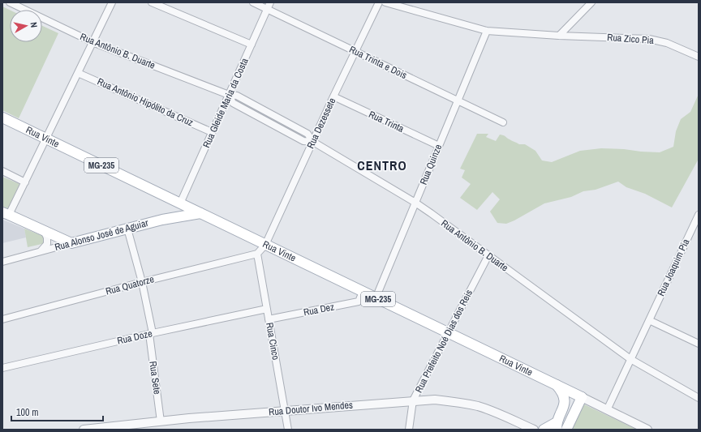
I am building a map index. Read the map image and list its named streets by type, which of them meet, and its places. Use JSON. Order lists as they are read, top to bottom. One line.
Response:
{"streets":{"main road":["Rua Vinte","MG-235","Rua Alonso José de Aguiar"],"street":["Rua Zico Pia","Rua Antônio B. Duarte","Rua Trinta e Dois","Rua Antônio Hipólito da Cruz","Rua Gleide Maria da Costa","Rua Trinta","Rua Dezessete","Rua Quinze","Rua Joaquim Pia","Rua Quatorze","Rua Dez","Rua Doze","Rua Cinco","Rua Prefeito Noé Dias dos Reis","Rua Sete","Rua Doutor Ivo Mendes"]},"crossings":[["Rua Zico Pia","Rua Quinze"],["Rua Antônio B. Duarte","Rua Gleide Maria da Costa"],["Rua Antônio B. Duarte","Rua Dezessete"],["Rua Antônio B. Duarte","Rua Quinze"],["Rua Antônio B. Duarte","Rua Joaquim Pia"],["Rua Antônio B. Duarte","Rua Prefeito Noé Dias dos Reis"],["Rua Trinta e Dois","Rua Gleide Maria da Costa"],["Rua Trinta e Dois","Rua Dezessete"],["Rua Trinta e Dois","Rua Quinze"],["Rua Antônio Hipólito da Cruz","Rua Gleide Maria da Costa"],["Rua Gleide Maria da Costa","Rua Vinte"],["Rua Trinta","Rua Dezessete"],["Rua Trinta","Rua Quinze"],["Rua Dezessete","Rua Vinte"],["Rua Dezessete","Rua Quatorze"],["Rua Dezessete","Rua Cinco"],["Rua Vinte","Rua Quinze"],["Rua Vinte","MG-235"],["Rua Vinte","Rua Dez"],["Rua Vinte","Rua Prefeito Noé Dias dos Reis"],["Rua Alonso José de Aguiar","Rua Sete"],["Rua Quatorze","Rua Cinco"],["Rua Quatorze","Rua Sete"],["Rua Dez","Rua Cinco"],["Rua Doze","Rua Cinco"],["Rua Doze","Rua Sete"],["Rua Cinco","Rua Doutor Ivo Mendes"],["Rua Prefeito Noé Dias dos Reis","Rua Doutor Ivo Mendes"],["Rua Sete","Rua Doutor Ivo Mendes"]],"districts":["CENTRO"],"scale_bar":"100 m","north":"right"}
